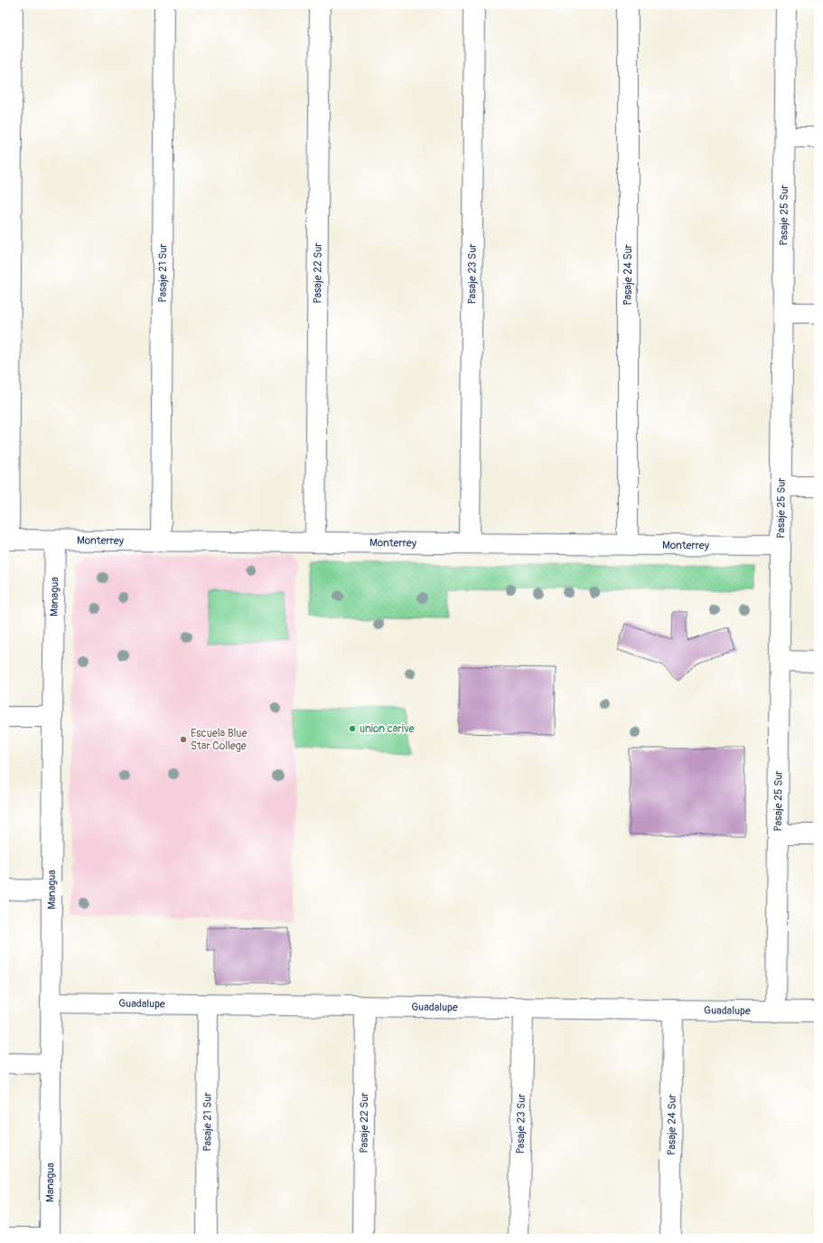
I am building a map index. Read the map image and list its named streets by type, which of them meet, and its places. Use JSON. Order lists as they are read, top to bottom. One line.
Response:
{"streets":{"street":["Pasaje 25 Sur","Pasaje 21 Sur","Pasaje 22 Sur","Pasaje 23 Sur","Pasaje 24 Sur","Monterrey","Managua","Guadalupe"]},"crossings":[["Pasaje 25 Sur","Monterrey"],["Pasaje 25 Sur","Guadalupe"],["Pasaje 21 Sur","Monterrey"],["Pasaje 21 Sur","Guadalupe"],["Pasaje 22 Sur","Monterrey"],["Pasaje 22 Sur","Guadalupe"],["Pasaje 23 Sur","Monterrey"],["Pasaje 23 Sur","Guadalupe"],["Pasaje 24 Sur","Monterrey"],["Pasaje 24 Sur","Guadalupe"],["Monterrey","Managua"],["Managua","Guadalupe"]],"places":["union carive","Escuela Blue Star College"]}
